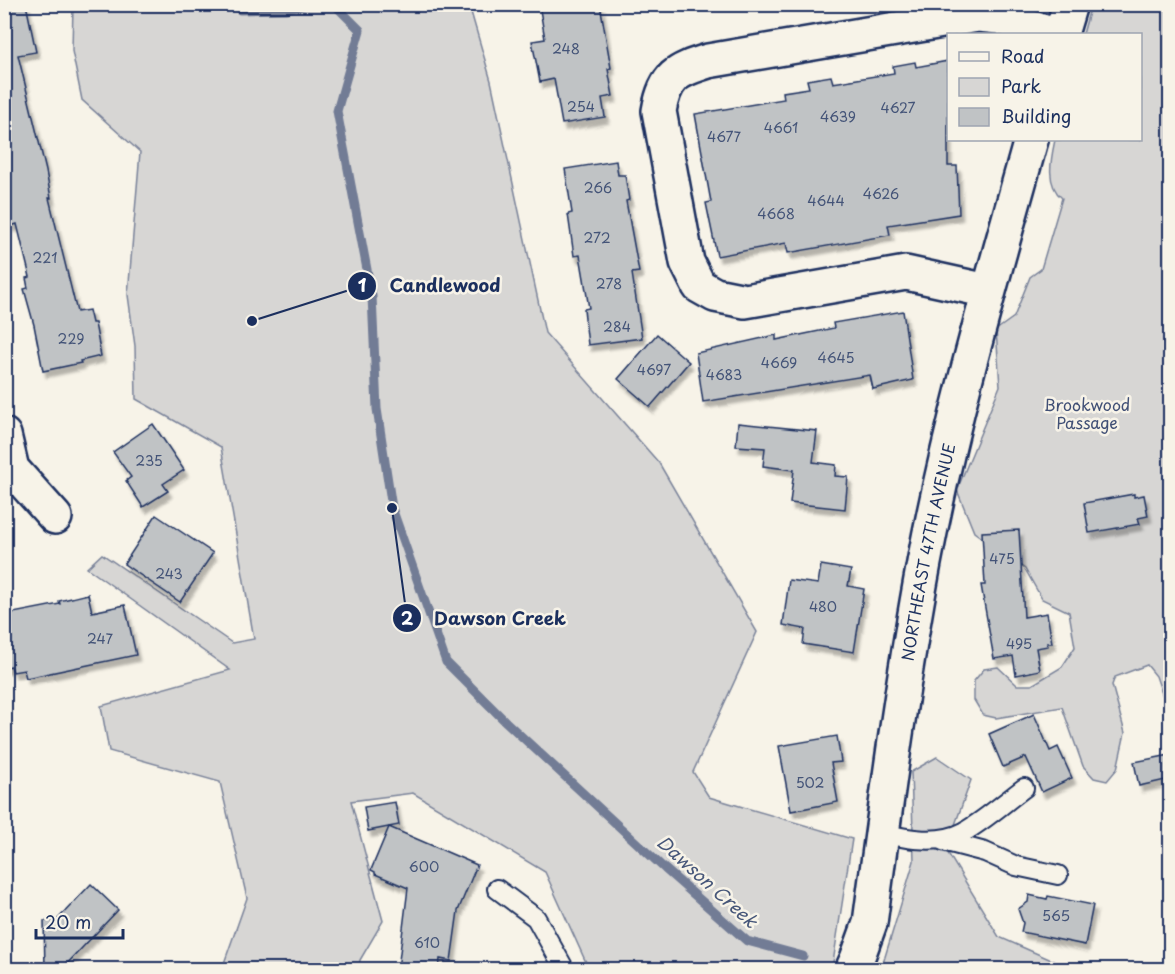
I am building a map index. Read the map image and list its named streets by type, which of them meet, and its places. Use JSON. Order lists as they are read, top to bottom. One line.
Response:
{"streets":{"street":["NORTHEAST 47TH AVENUE"]},"water":["Dawson Creek"],"parks":["Brookwood Passage"],"places":["Candlewood","Dawson Creek"],"house_numbers":["248","254","4627","4639","4661","4677","266","4626","4644","4668","272","221","278","284","229","4645","4669","4697","4683","235","475","243","480","247","495","502","600","565","610"],"legend":["Road","Park","Building"],"scale_bar":"20 m"}
